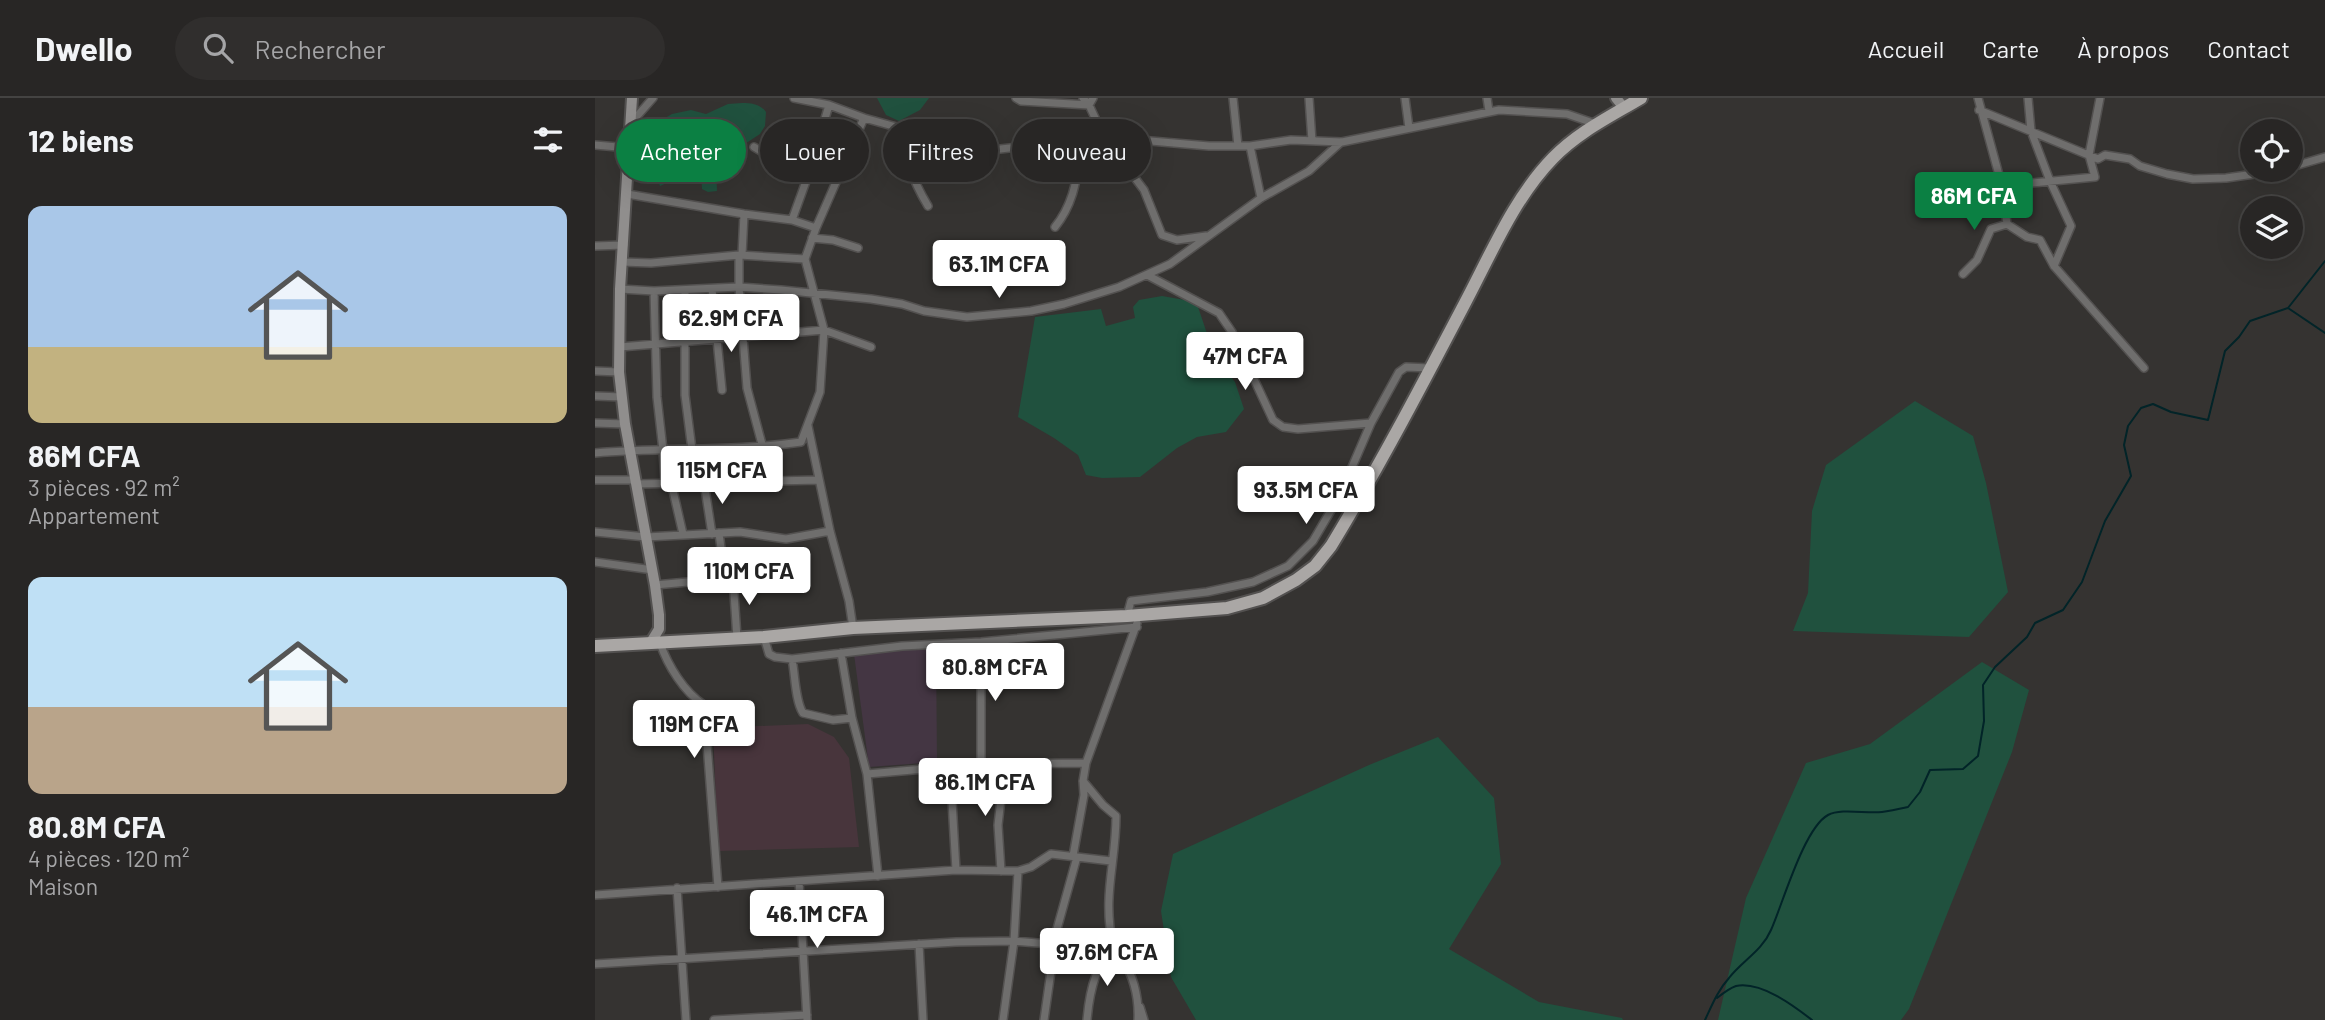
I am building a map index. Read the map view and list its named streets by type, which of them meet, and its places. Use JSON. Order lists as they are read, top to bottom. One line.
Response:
{"page":{"header":"Dwello","search":"Rechercher","nav":["Accueil","Carte","À propos","Contact"],"heading":"12 biens","chip":["Acheter","Louer","Filtres","Nouveau"],"price":["86M CFA","63.1M CFA","62.9M CFA","47M CFA","115M CFA","93.5M CFA","110M CFA","80.8M CFA","119M CFA","86.1M CFA","46.1M CFA","97.6M CFA"],"list":[{"name":"86M CFA","note":"3 pièces · 92 m² · Appartement"},{"name":"80.8M CFA","note":"4 pièces · 120 m² · Maison"}]}}
